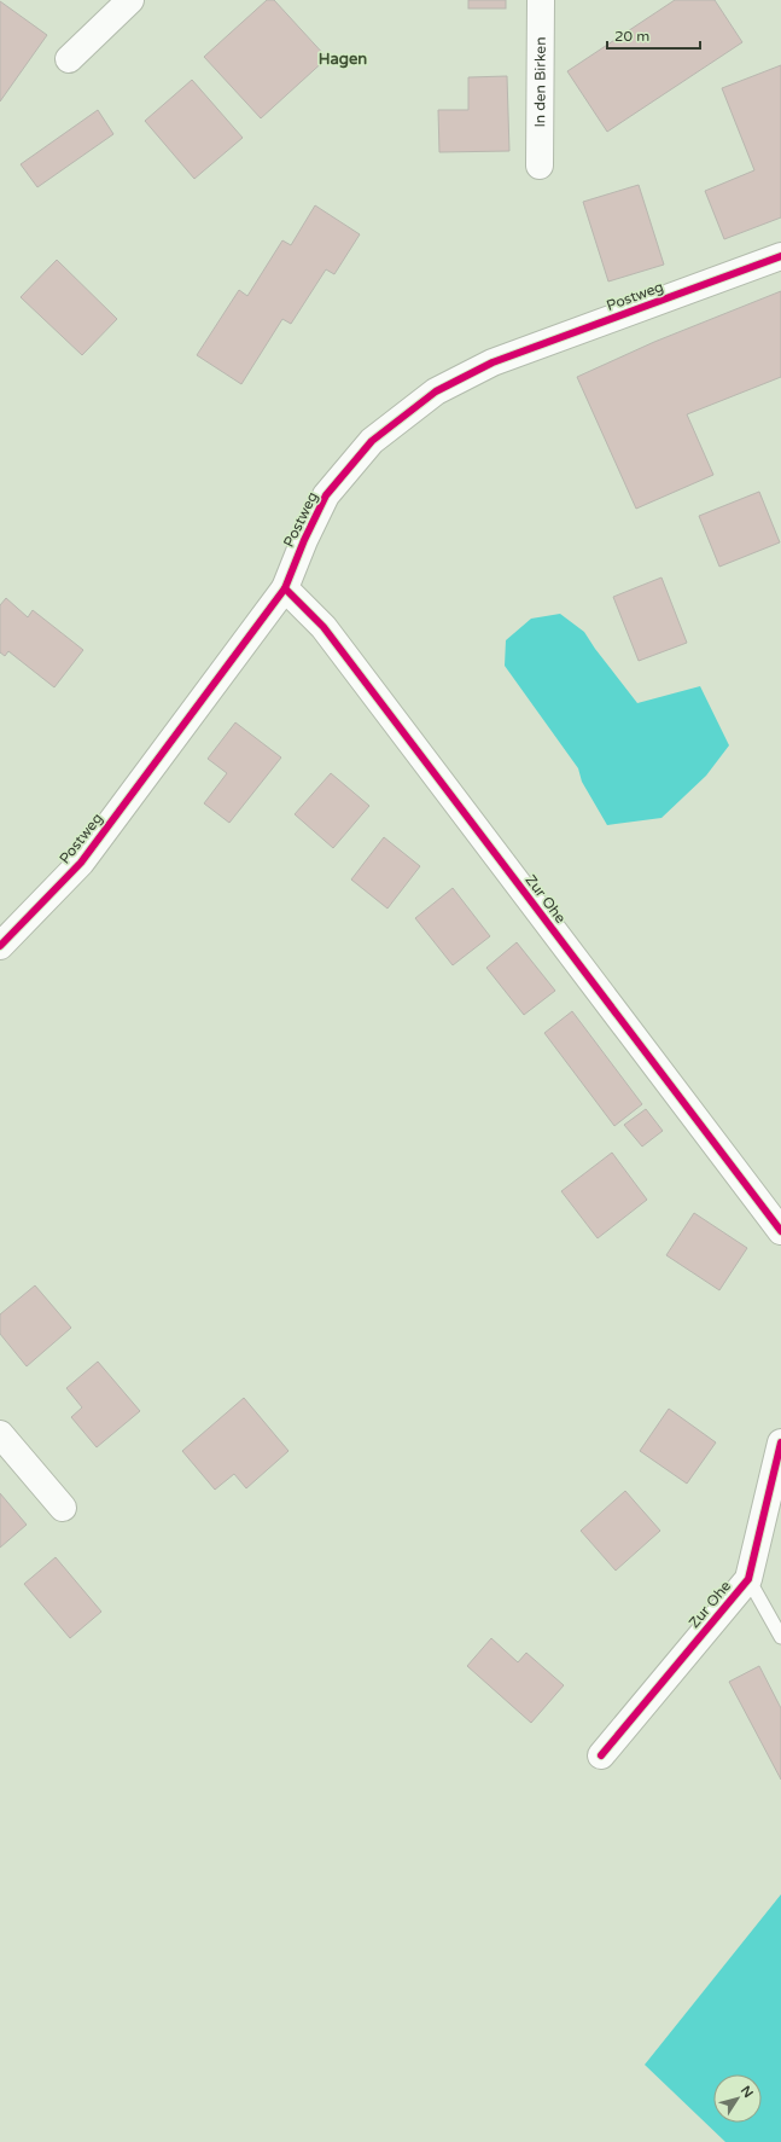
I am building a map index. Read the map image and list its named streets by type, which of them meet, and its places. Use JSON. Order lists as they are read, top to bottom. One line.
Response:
{"streets":{"street":["In den Birken","Postweg","Zur Ohe"]},"crossings":[["Postweg","Zur Ohe"]],"districts":["Hagen"],"scale_bar":"20 m","north":"top right"}
